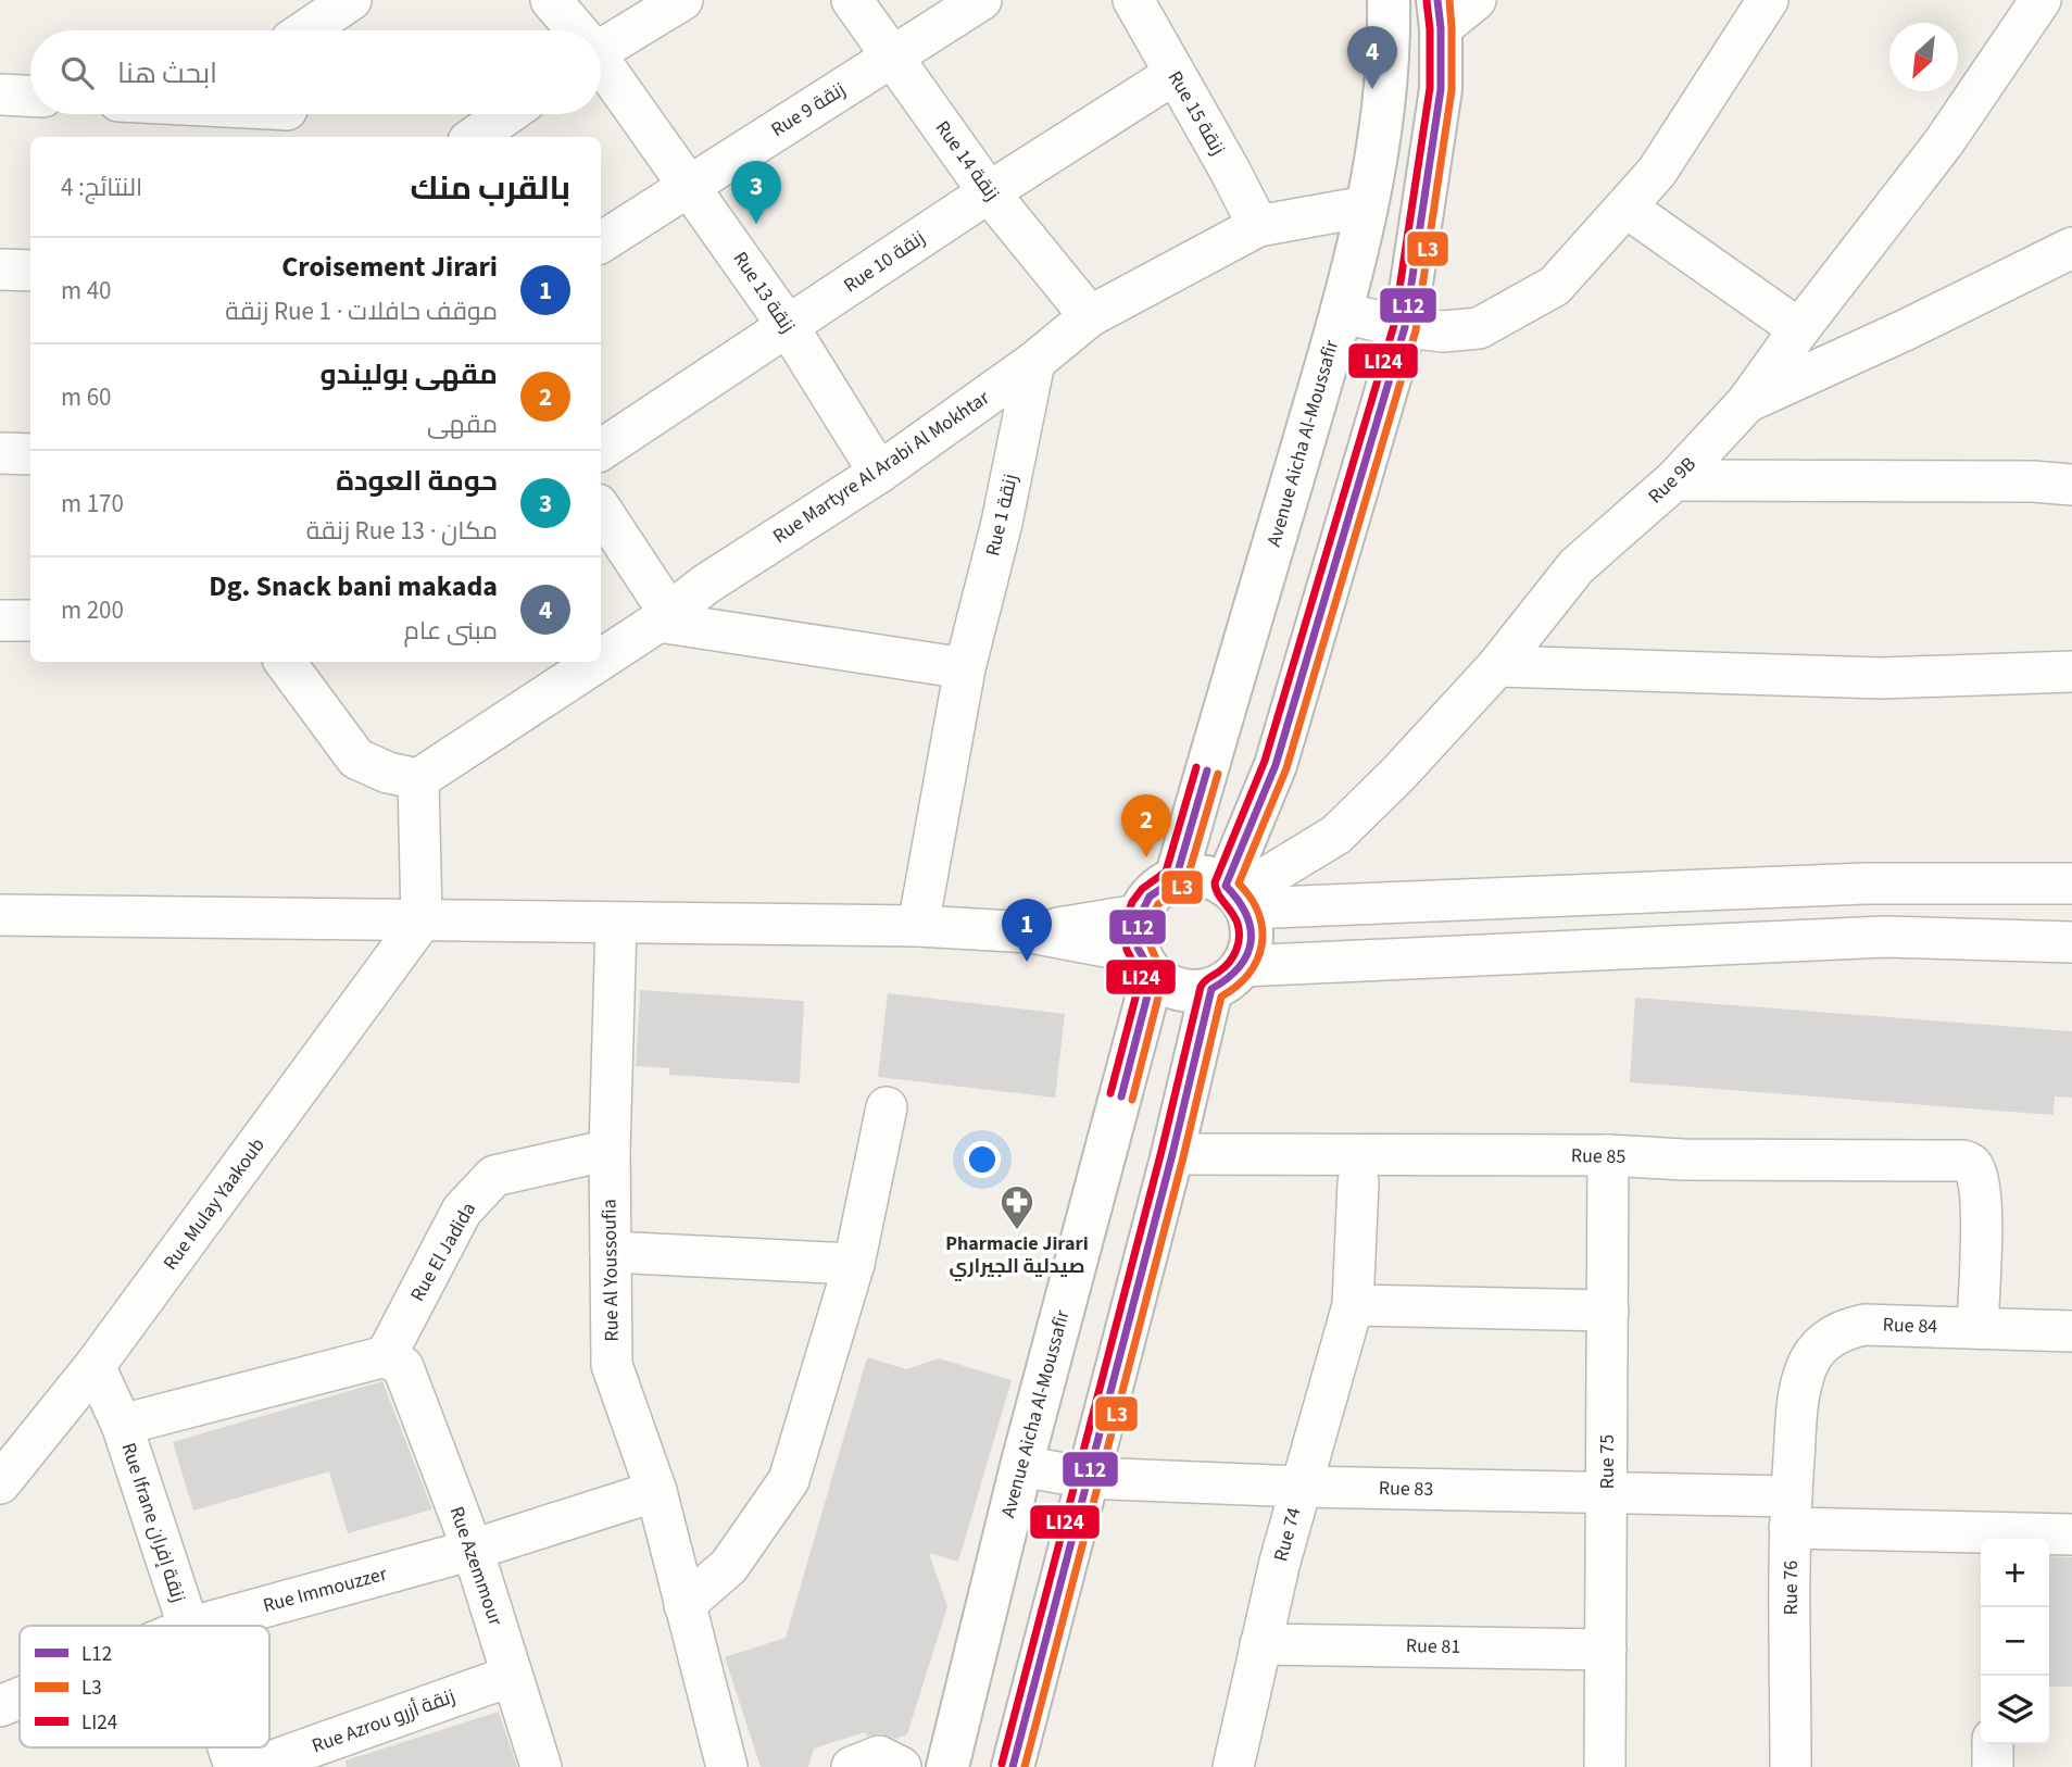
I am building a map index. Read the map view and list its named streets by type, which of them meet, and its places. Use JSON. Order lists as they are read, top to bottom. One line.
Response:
{"streets":{"main road":["Avenue Aicha Al-Moussafir"],"street":["Rue 9 زنقة","Rue 15 زنقة","Rue 14 زنقة","Rue 10 زنقة","Rue 13 زنقة","Rue Martyre Al Arabi Al Mokhtar","Rue 9B","Rue 1 زنقة","Rue 85","Rue Mulay Yaakoub","Rue El Jadida","Rue Al Youssoufia","Rue 84","Rue 75","Rue 83","Rue Ifrane زنقة إفران","Rue 74","Rue Azemmour","Rue 76","Rue Immouzzer","Rue 81","Rue Azrou زنقة أزرو"]},"crossings":[["Rue 9 زنقة","Rue 14 زنقة"],["Rue 9 زنقة","Rue 13 زنقة"],["Rue 15 زنقة","Rue 10 زنقة"],["Rue 15 زنقة","Rue Martyre Al Arabi Al Mokhtar"],["Rue 14 زنقة","Rue 10 زنقة"],["Rue 14 زنقة","Rue Martyre Al Arabi Al Mokhtar"],["Rue 10 زنقة","Rue 13 زنقة"],["Rue 13 زنقة","Rue Martyre Al Arabi Al Mokhtar"],["Avenue Aicha Al-Moussafir","Rue Martyre Al Arabi Al Mokhtar"],["Avenue Aicha Al-Moussafir","Rue 9B"],["Avenue Aicha Al-Moussafir","Rue 83"],["Rue Martyre Al Arabi Al Mokhtar","Rue 1 زنقة"],["Rue 85","Rue 84"],["Rue 85","Rue 75"],["Rue Mulay Yaakoub","Rue Ifrane زنقة إفران"],["Rue El Jadida","Rue Al Youssoufia"],["Rue El Jadida","Rue Azemmour"],["Rue Al Youssoufia","Rue Immouzzer"],["Rue 84","Rue 76"],["Rue 75","Rue 83"],["Rue 75","Rue 81"],["Rue 83","Rue 74"],["Rue 83","Rue 76"],["Rue 74","Rue 81"],["Rue Azemmour","Rue Immouzzer"],["Rue Azemmour","Rue Azrou زنقة أزرو"]],"places":{"pharmacy":["Pharmacie Jirari صيدلية الجيراري"]},"lines":["transit line L12","transit line L3","transit line LI24"],"legend":["L12","L3","LI24"],"north":"bottom left","page":{"pins":["4","3","2","1"],"search":"ابحث هنا","heading":["بالقرب منك","النتائج: 4"],"list":[{"mark":"1","name":"Croisement Jirari","note":"موقف حافلات · Rue 1 زنقة","value":"40 m"},{"mark":"2","name":"مقهى بوليندو","note":"مقهى","value":"60 m"},{"mark":"3","name":"حومة العودة","note":"مكان · Rue 13 زنقة","value":"170 m"},{"mark":"4","name":"Dg. Snack bani makada","note":"مبنى عام","value":"200 m"}],"map_buttons":["+","−"]}}
